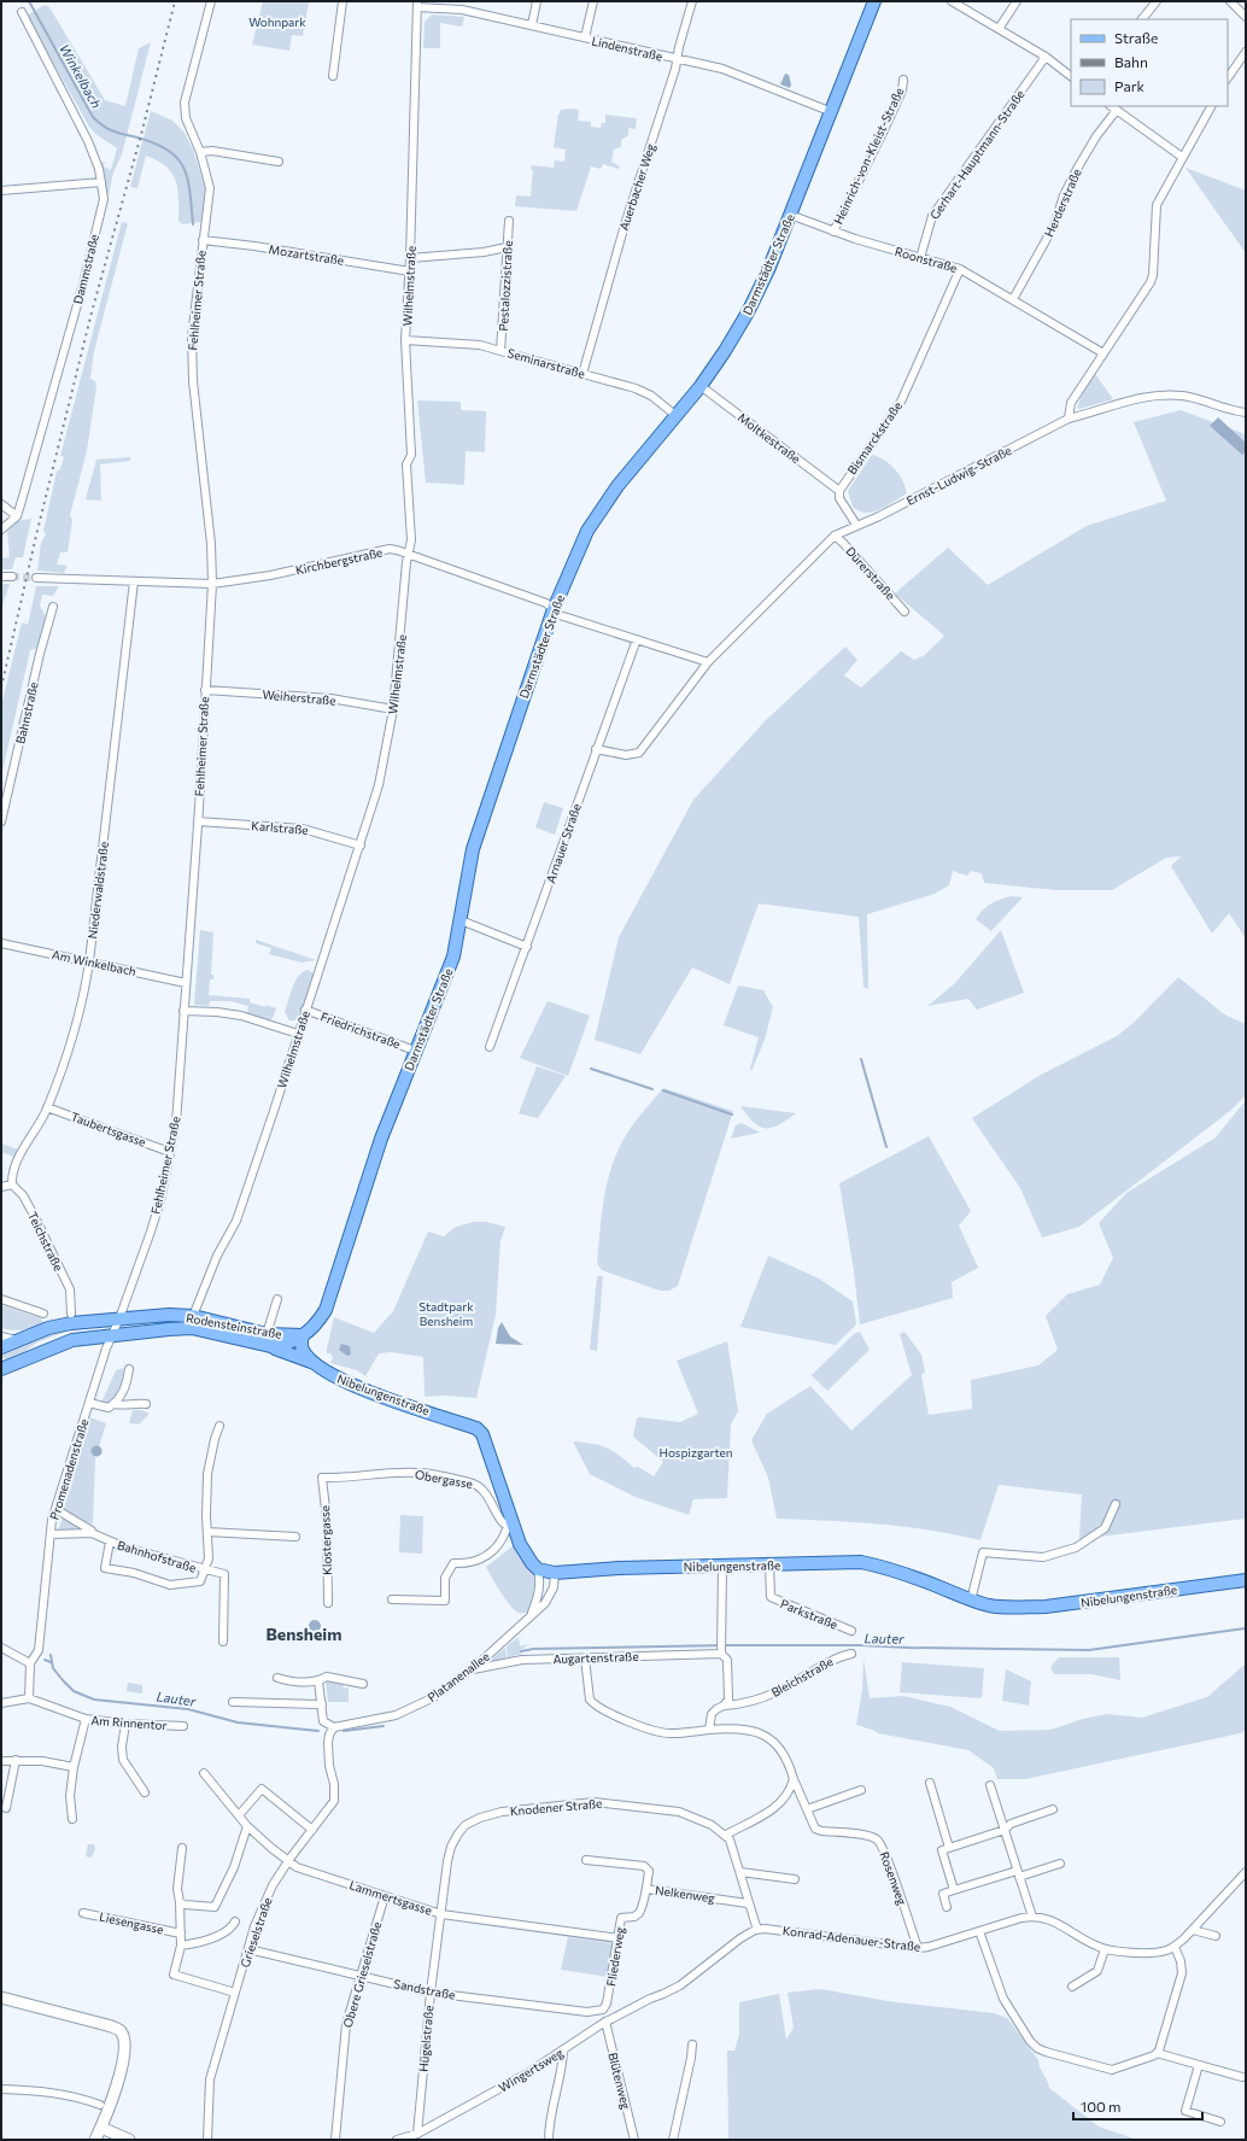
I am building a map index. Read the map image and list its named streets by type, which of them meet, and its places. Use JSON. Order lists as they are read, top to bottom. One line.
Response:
{"streets":{"main road":["Darmstädter Straße","Rodensteinstraße","Nibelungenstraße"],"street":["Lindenstraße","Gerhart-Hauptmann-Straße","Heinrich-von-Kleist-Straße","Auerbacher Weg","Herderstraße","Mozartstraße","Roonstraße","Dammstraße","Wilhelmstraße","Pestalozzistraße","Fehlheimer Straße","Seminarstraße","Moltkestraße","Bismarckstraße","Ernst-Ludwig-Straße","Kirchbergstraße","Dürerstraße","Weiherstraße","Bahnstraße","Karlstraße","Arnauer Straße","Niederwaldstraße","Am Winkelbach","Friedrichstraße","Taubertsgasse","Teichstraße","Promenadenstraße","Obergasse","Klostergasse","Bahnhofstraße","Parkstraße","Augartenstraße","Platanenallee","Bleichstraße","Am Rinnentor","Knodener Straße","Rosenweg","Nelkenweg","Lammertsgasse","Liesengasse","Grieselstraße","Konrad-Adenauer-Straße","Fliederweg","Obere Grieselstraße","Sandstraße","Hügelstraße","Wingertsweg","Blütenweg"]},"crossings":[["Lindenstraße","Auerbacher Weg"],["Lindenstraße","Darmstädter Straße"],["Lindenstraße","Wilhelmstraße"],["Gerhart-Hauptmann-Straße","Roonstraße"],["Heinrich-von-Kleist-Straße","Roonstraße"],["Auerbacher Weg","Seminarstraße"],["Herderstraße","Roonstraße"],["Mozartstraße","Wilhelmstraße"],["Mozartstraße","Fehlheimer Straße"],["Roonstraße","Darmstädter Straße"],["Roonstraße","Bismarckstraße"],["Darmstädter Straße","Seminarstraße"],["Darmstädter Straße","Moltkestraße"],["Darmstädter Straße","Kirchbergstraße"],["Darmstädter Straße","Friedrichstraße"],["Darmstädter Straße","Rodensteinstraße"],["Wilhelmstraße","Seminarstraße"],["Wilhelmstraße","Kirchbergstraße"],["Wilhelmstraße","Weiherstraße"],["Wilhelmstraße","Karlstraße"],["Wilhelmstraße","Friedrichstraße"],["Wilhelmstraße","Rodensteinstraße"],["Pestalozzistraße","Seminarstraße"],["Fehlheimer Straße","Kirchbergstraße"],["Fehlheimer Straße","Weiherstraße"],["Fehlheimer Straße","Karlstraße"],["Fehlheimer Straße","Am Winkelbach"],["Fehlheimer Straße","Taubertsgasse"],["Fehlheimer Straße","Rodensteinstraße"],["Fehlheimer Straße","Promenadenstraße"],["Moltkestraße","Bismarckstraße"],["Ernst-Ludwig-Straße","Kirchbergstraße"],["Ernst-Ludwig-Straße","Dürerstraße"],["Ernst-Ludwig-Straße","Arnauer Straße"],["Kirchbergstraße","Arnauer Straße"],["Kirchbergstraße","Niederwaldstraße"],["Niederwaldstraße","Am Winkelbach"],["Niederwaldstraße","Taubertsgasse"],["Niederwaldstraße","Teichstraße"],["Rodensteinstraße","Nibelungenstraße"],["Rodensteinstraße","Promenadenstraße"],["Nibelungenstraße","Obergasse"],["Nibelungenstraße","Parkstraße"],["Nibelungenstraße","Platanenallee"],["Promenadenstraße","Bahnhofstraße"],["Obergasse","Klostergasse"],["Augartenstraße","Platanenallee"],["Augartenstraße","Rosenweg"],["Platanenallee","Grieselstraße"],["Knodener Straße","Lammertsgasse"],["Knodener Straße","Hügelstraße"],["Rosenweg","Konrad-Adenauer-Straße"],["Nelkenweg","Fliederweg"],["Lammertsgasse","Grieselstraße"],["Lammertsgasse","Fliederweg"],["Lammertsgasse","Obere Grieselstraße"],["Lammertsgasse","Hügelstraße"],["Grieselstraße","Sandstraße"],["Konrad-Adenauer-Straße","Wingertsweg"],["Fliederweg","Sandstraße"],["Obere Grieselstraße","Sandstraße"],["Sandstraße","Hügelstraße"],["Hügelstraße","Wingertsweg"],["Wingertsweg","Blütenweg"]],"districts":["Bensheim"],"water":["Winkelbach","Lauter"],"parks":["Wohnpark","Stadtpark Bensheim","Hospizgarten"],"legend":["Straße","Bahn","Park"],"scale_bar":"100 m"}
